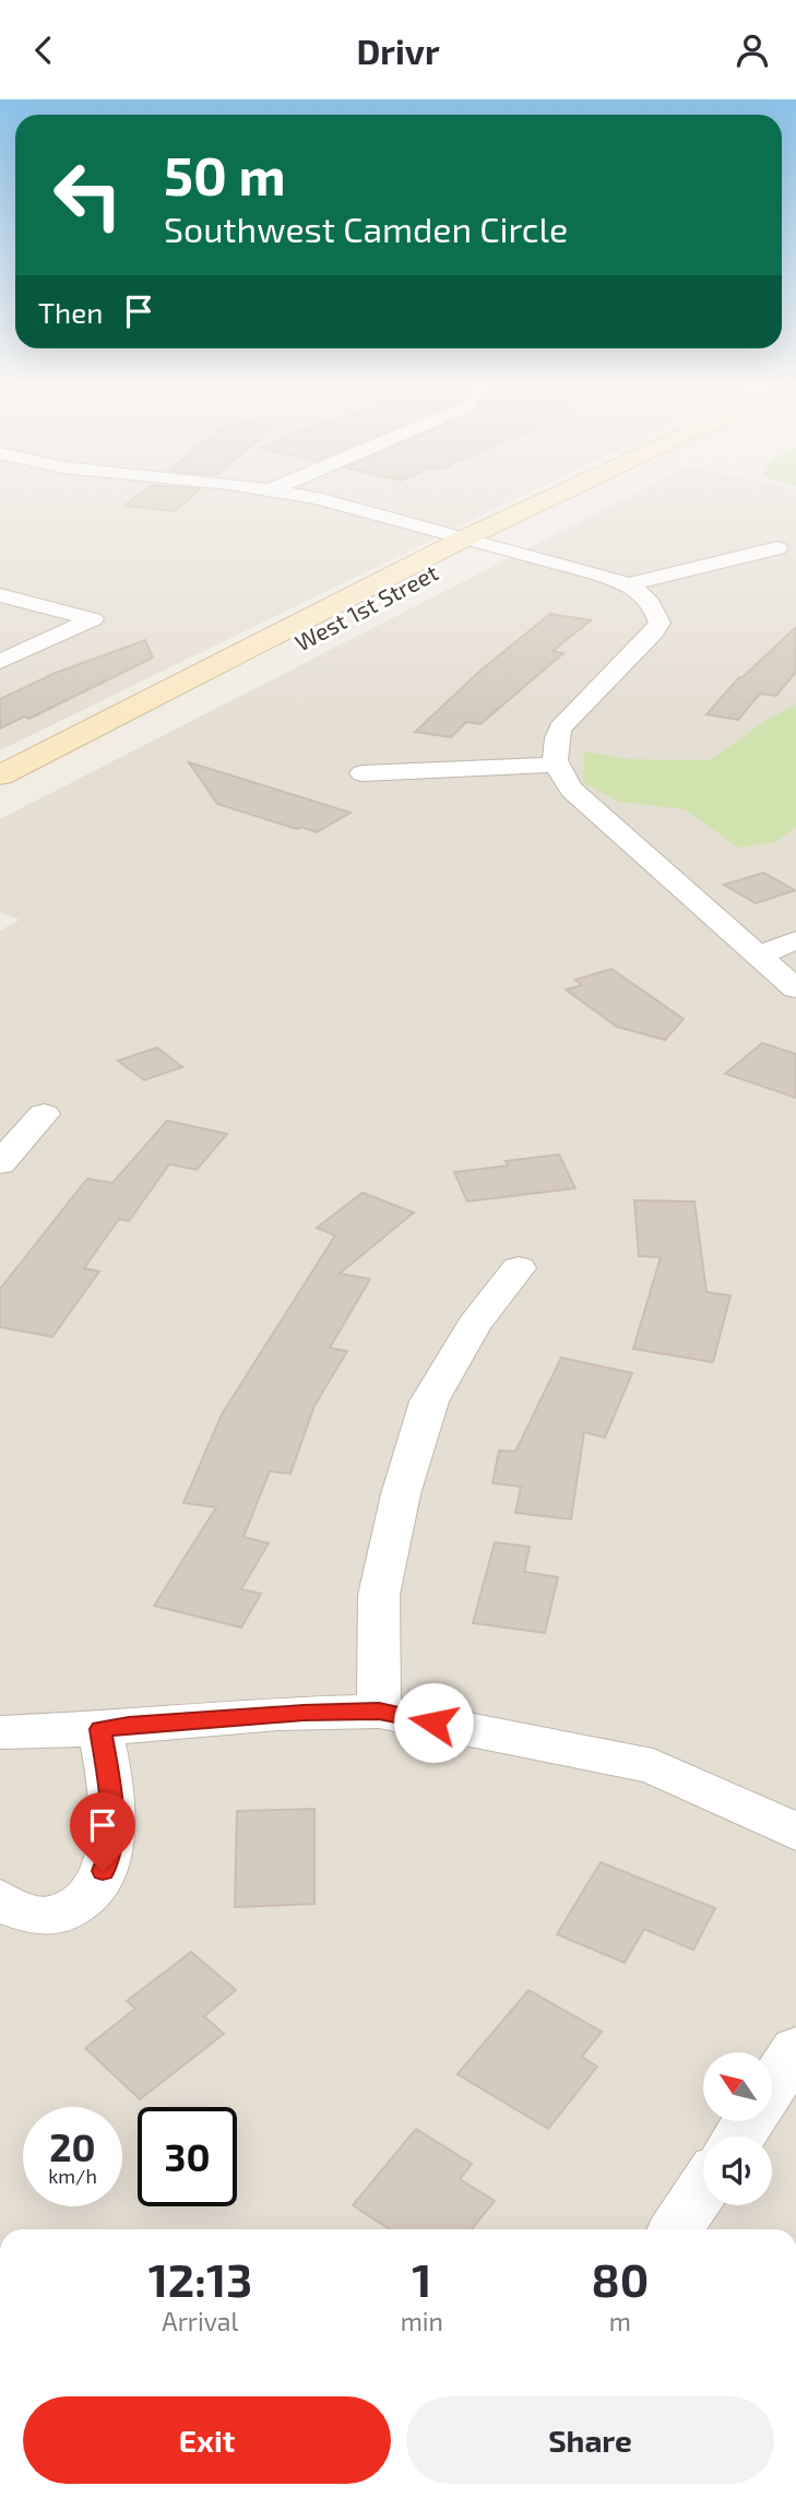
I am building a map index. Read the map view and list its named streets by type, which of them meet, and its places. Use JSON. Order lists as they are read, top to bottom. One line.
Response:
{"streets":{"main road":["West 1st Street"]},"north":"top left","page":{"header":"Drivr","turn":["50 m","Southwest Camden Circle"],"then":"Then","speed":"20 km/h","limit":"30","eta":["12:13","Arrival","1","min","80","m"],"buttons":["Exit","Share"]}}
